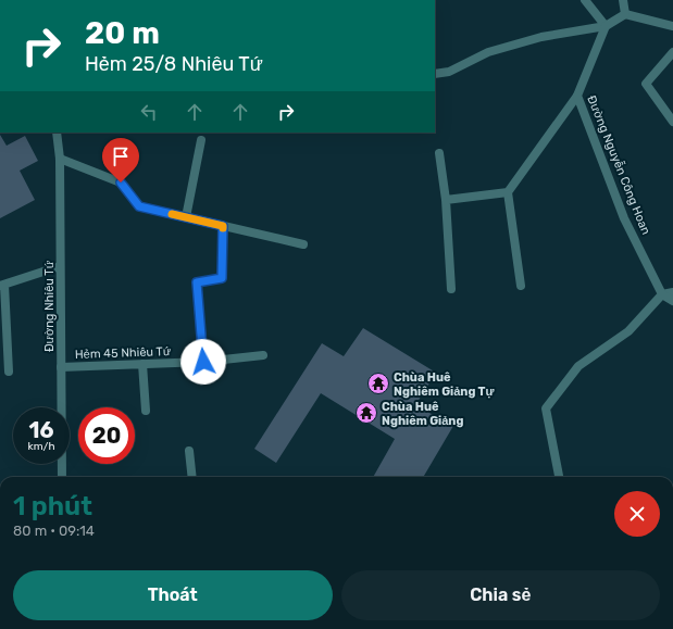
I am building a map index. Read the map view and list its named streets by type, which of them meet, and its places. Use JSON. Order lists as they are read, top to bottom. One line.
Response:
{"streets":{"street":["Đường Nguyễn Công Hoan","Đường Nhiêu Tứ","Hẻm 45 Nhiêu Tứ"]},"crossings":[["Đường Nhiêu Tứ","Hẻm 45 Nhiêu Tứ"]],"places":{"temple":["Chùa Huê Nghiêm Giảng Tự","Chùa Huê Nghiêm Giảng"]},"page":{"turn":["20 m","Hẻm 25/8 Nhiêu Tứ"],"speed":"16 km/h","limit":"20","heading":["1 phút","80 m · 09:14"],"buttons":["Thoát","Chia sẻ"]}}
